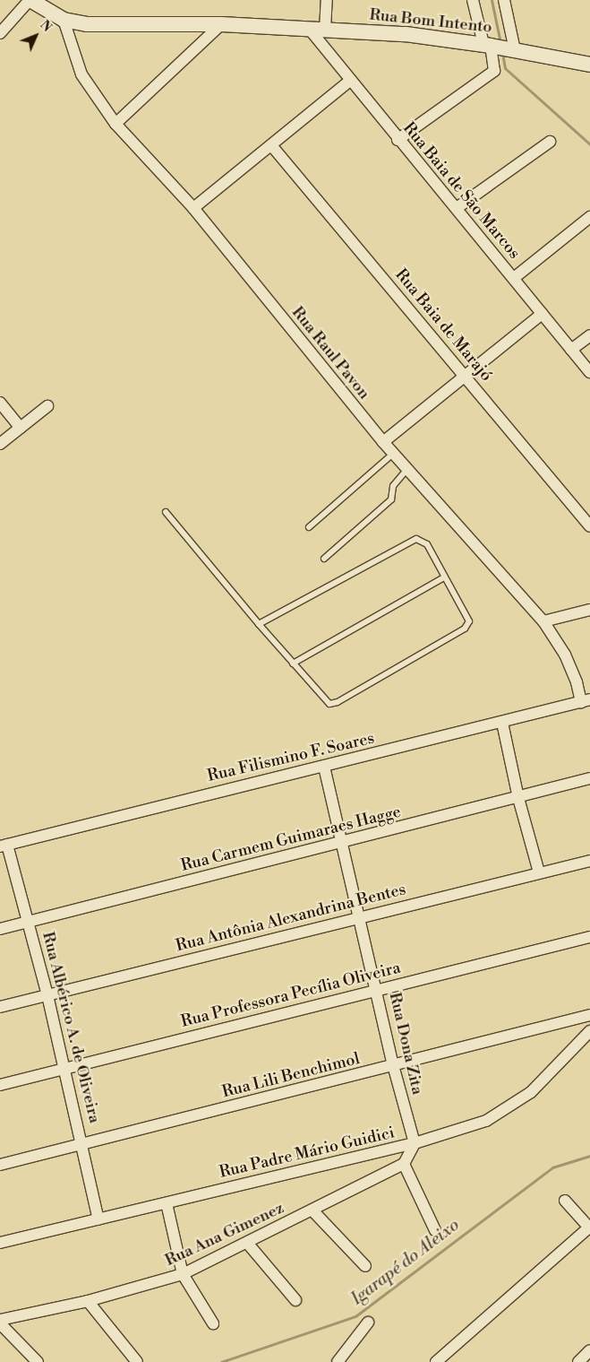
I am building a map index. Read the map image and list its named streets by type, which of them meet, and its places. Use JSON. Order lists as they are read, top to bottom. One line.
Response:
{"streets":{"street":["Rua Bom Intento","Rua Baia de São Marcos","Rua Baia de Marajó","Rua Raul Pavon","Rua Filismino F. Soares","Rua Carmem Guimaraes Hagge","Rua Antônia Alexandrina Bentes","Rua Professora Pecília Oliveira","Rua Albérico A. de Oliveira","Rua Dona Zita","Rua Lili Benchimol","Rua Padre Mário Guidici","Rua Ana Gimenez"]},"crossings":[["Rua Bom Intento","Rua Baia de São Marcos"],["Rua Bom Intento","Rua Raul Pavon"],["Rua Raul Pavon","Rua Filismino F. Soares"],["Rua Filismino F. Soares","Rua Albérico A. de Oliveira"],["Rua Filismino F. Soares","Rua Dona Zita"],["Rua Carmem Guimaraes Hagge","Rua Albérico A. de Oliveira"],["Rua Carmem Guimaraes Hagge","Rua Dona Zita"],["Rua Antônia Alexandrina Bentes","Rua Albérico A. de Oliveira"],["Rua Antônia Alexandrina Bentes","Rua Dona Zita"],["Rua Professora Pecília Oliveira","Rua Albérico A. de Oliveira"],["Rua Professora Pecília Oliveira","Rua Dona Zita"],["Rua Albérico A. de Oliveira","Rua Lili Benchimol"],["Rua Albérico A. de Oliveira","Rua Padre Mário Guidici"],["Rua Dona Zita","Rua Lili Benchimol"],["Rua Dona Zita","Rua Padre Mário Guidici"]],"water":["Igarapé do Aleixo"],"north":"top right"}
